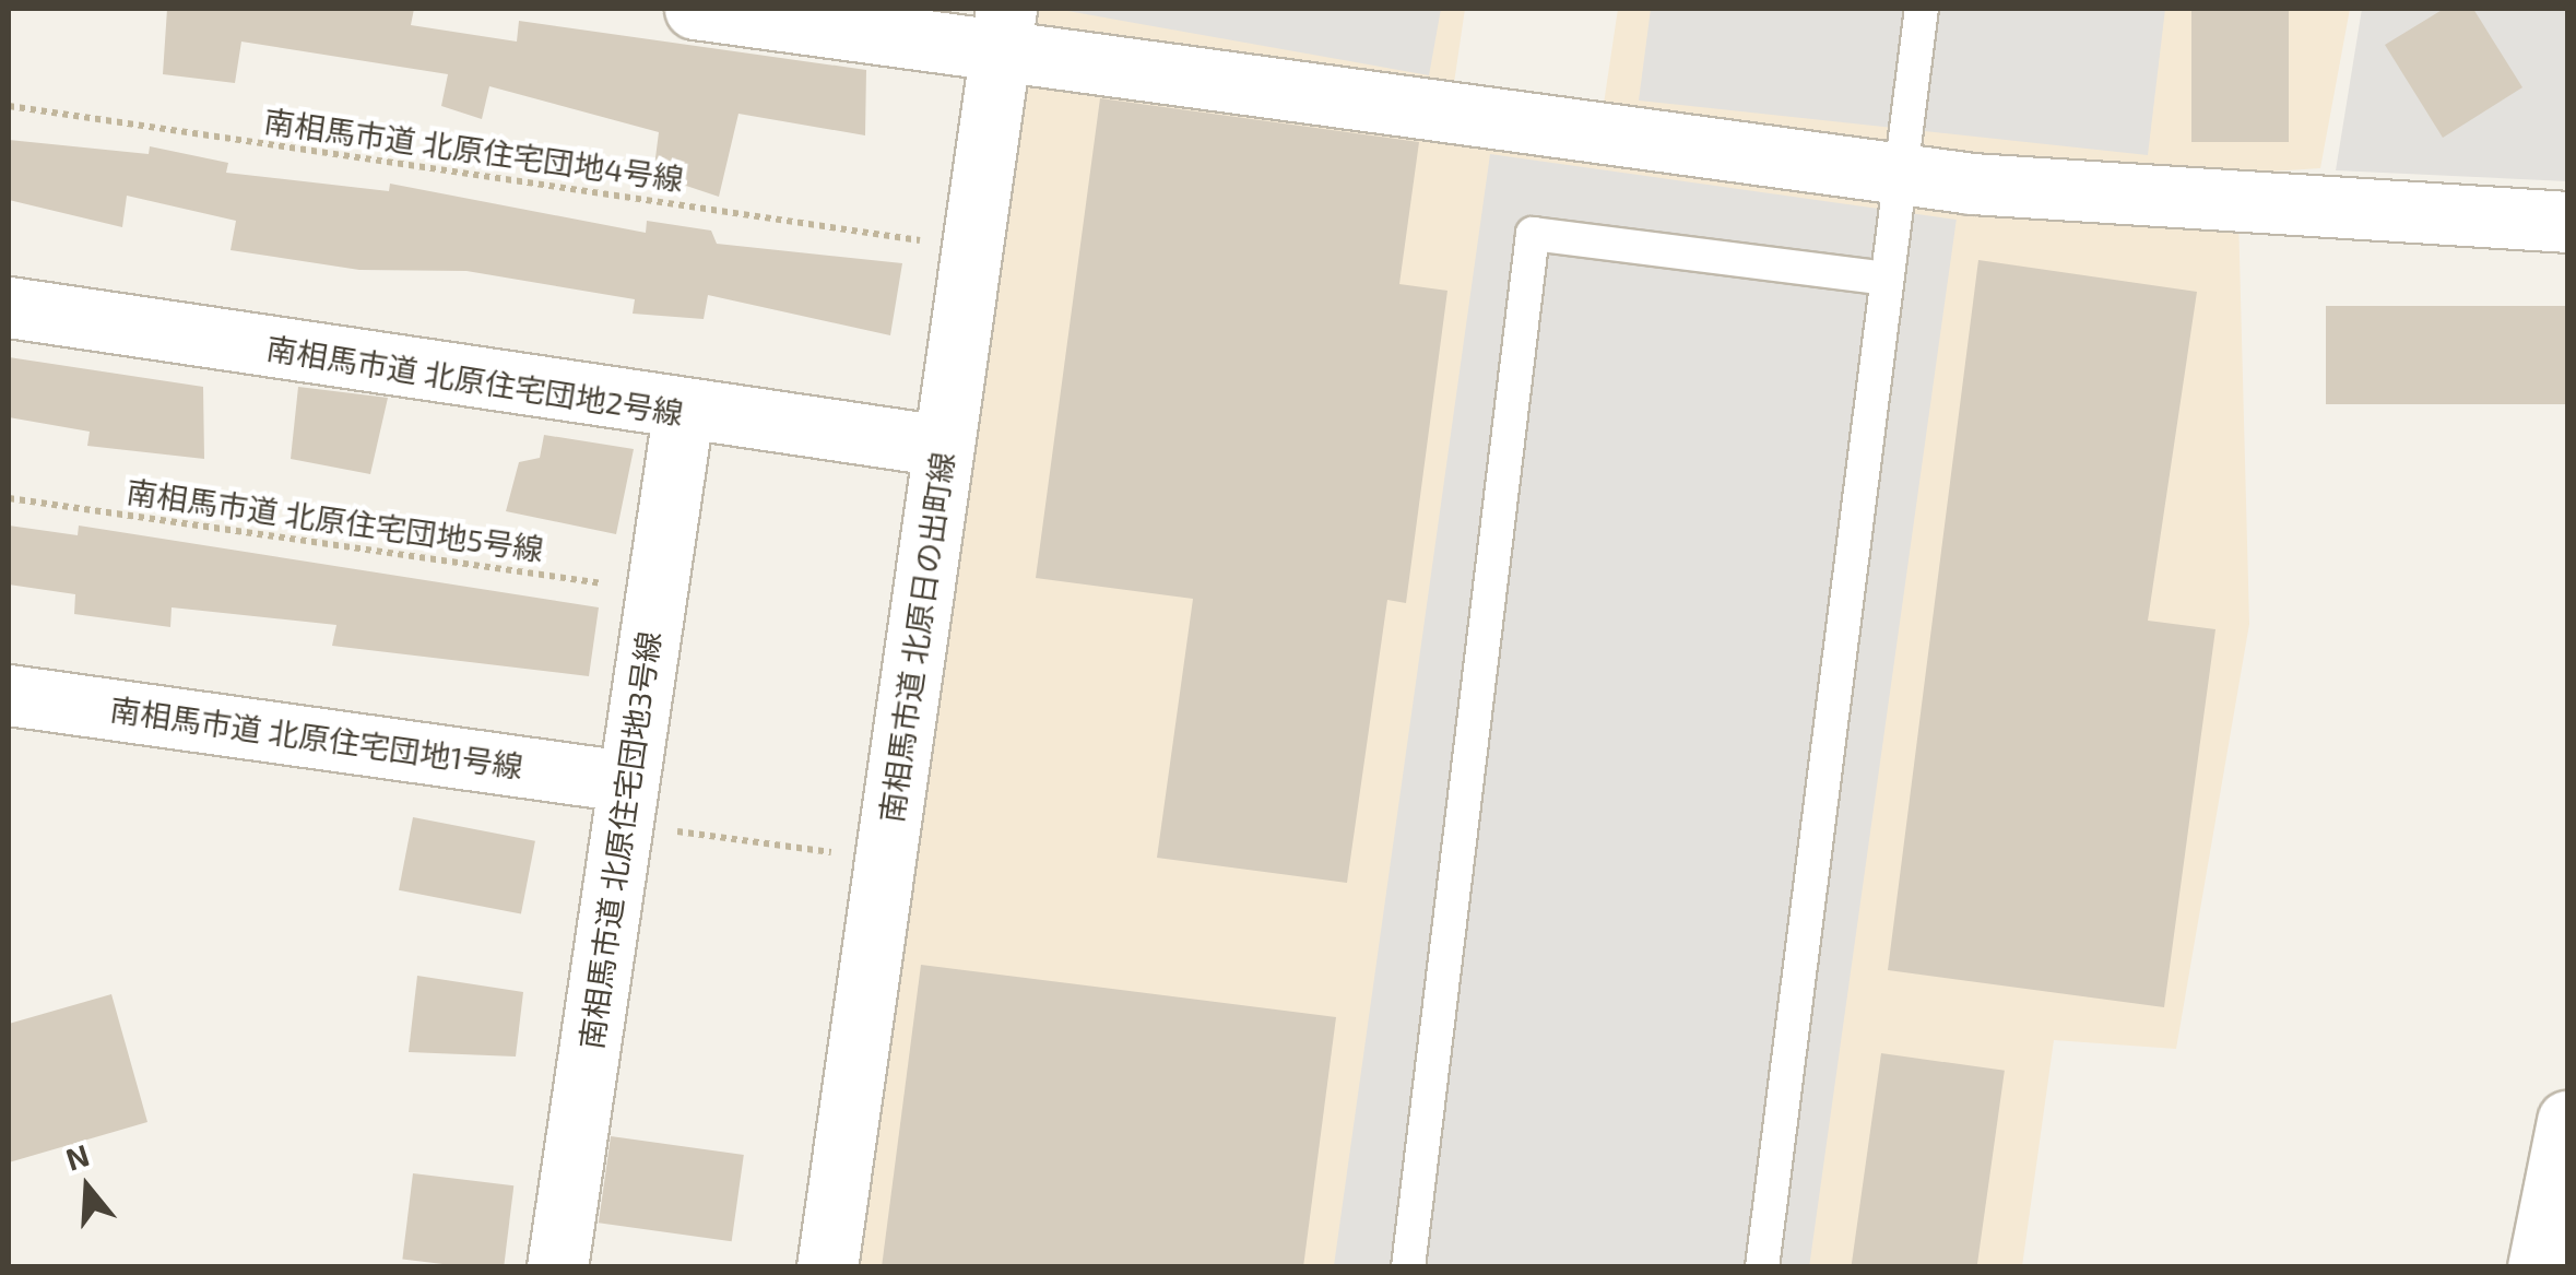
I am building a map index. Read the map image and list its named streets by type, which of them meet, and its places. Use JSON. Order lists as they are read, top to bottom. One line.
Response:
{"streets":{"street":["南相馬市道 北原住宅団地2号線","南相馬市道 北原日の出町線","南相馬市道 北原住宅団地1号線","南相馬市道 北原住宅団地3号線"],"path":["南相馬市道 北原住宅団地4号線","南相馬市道 北原住宅団地5号線"]},"crossings":[["南相馬市道 北原住宅団地2号線","南相馬市道 北原日の出町線"],["南相馬市道 北原住宅団地2号線","南相馬市道 北原住宅団地3号線"],["南相馬市道 北原住宅団地5号線","南相馬市道 北原住宅団地3号線"],["南相馬市道 北原住宅団地1号線","南相馬市道 北原住宅団地3号線"]],"north":"top"}
